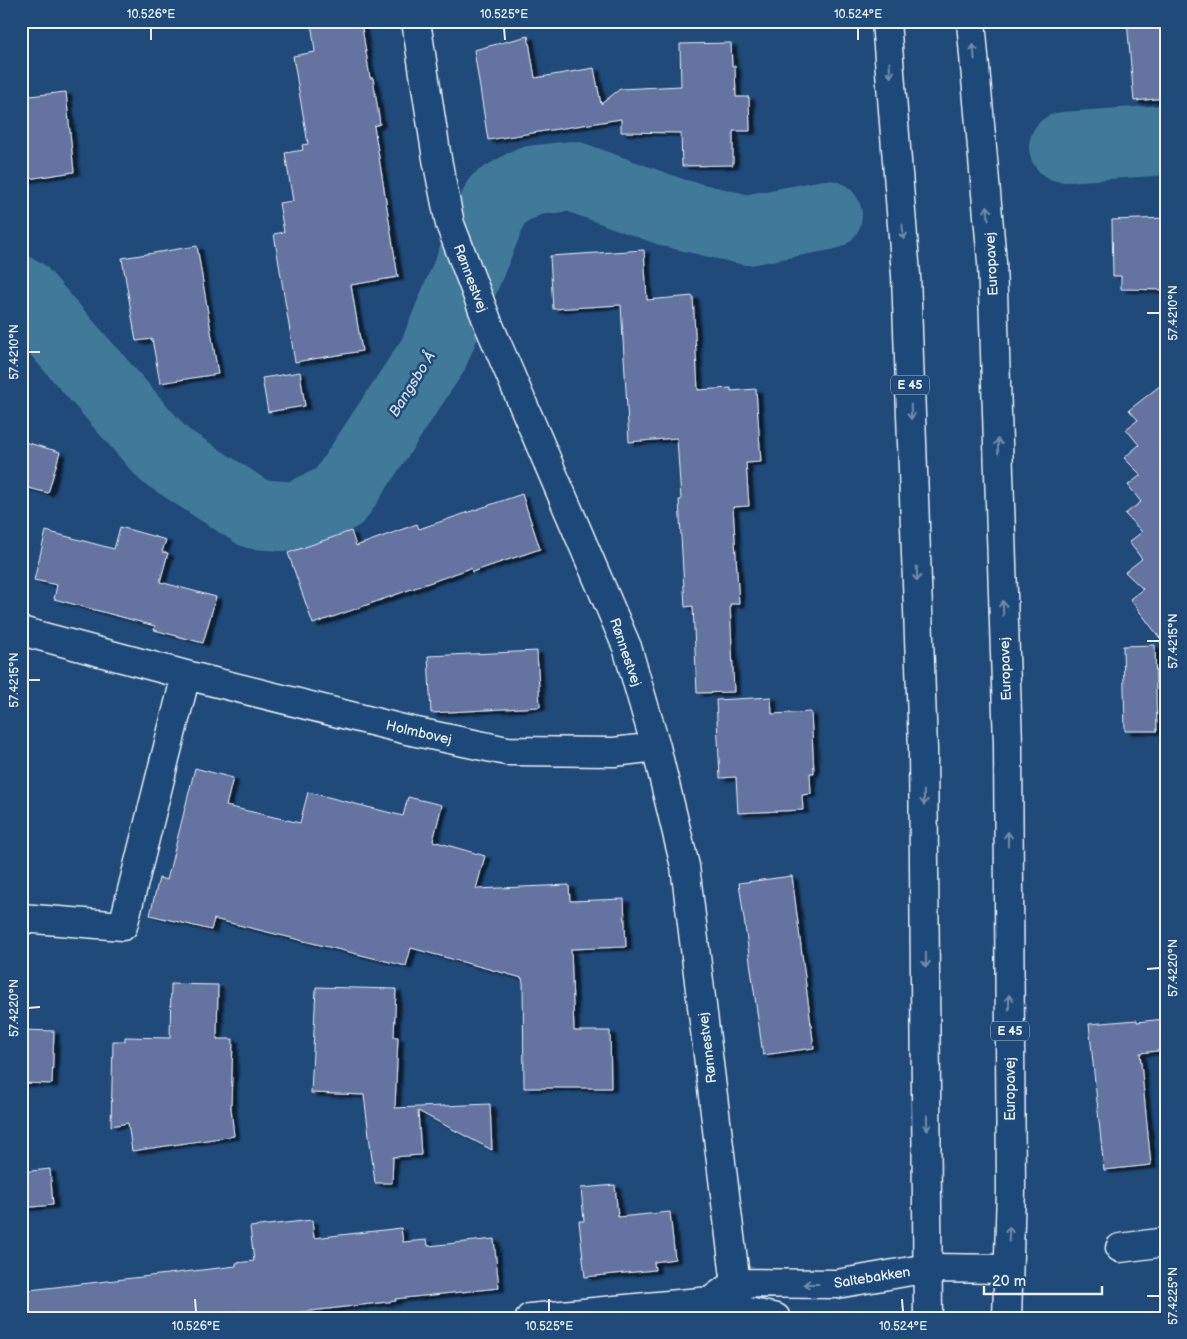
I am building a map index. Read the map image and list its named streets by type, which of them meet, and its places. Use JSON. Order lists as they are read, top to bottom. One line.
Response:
{"streets":{"street":["Europavej","Rønnestvej","E 45","Holmbovej","Saltebakken"]},"crossings":[["Europavej","Saltebakken"],["Rønnestvej","Holmbovej"],["Rønnestvej","Saltebakken"],["E 45","Saltebakken"]],"one_way":["Saltebakken"],"water":["Bangsbo Å"],"scale_bar":"20 m","coordinates":["10.526°E","10.525°E","10.524°E","57.4210°N","57.4215°N","57.4220°N","57.4225°N"]}
